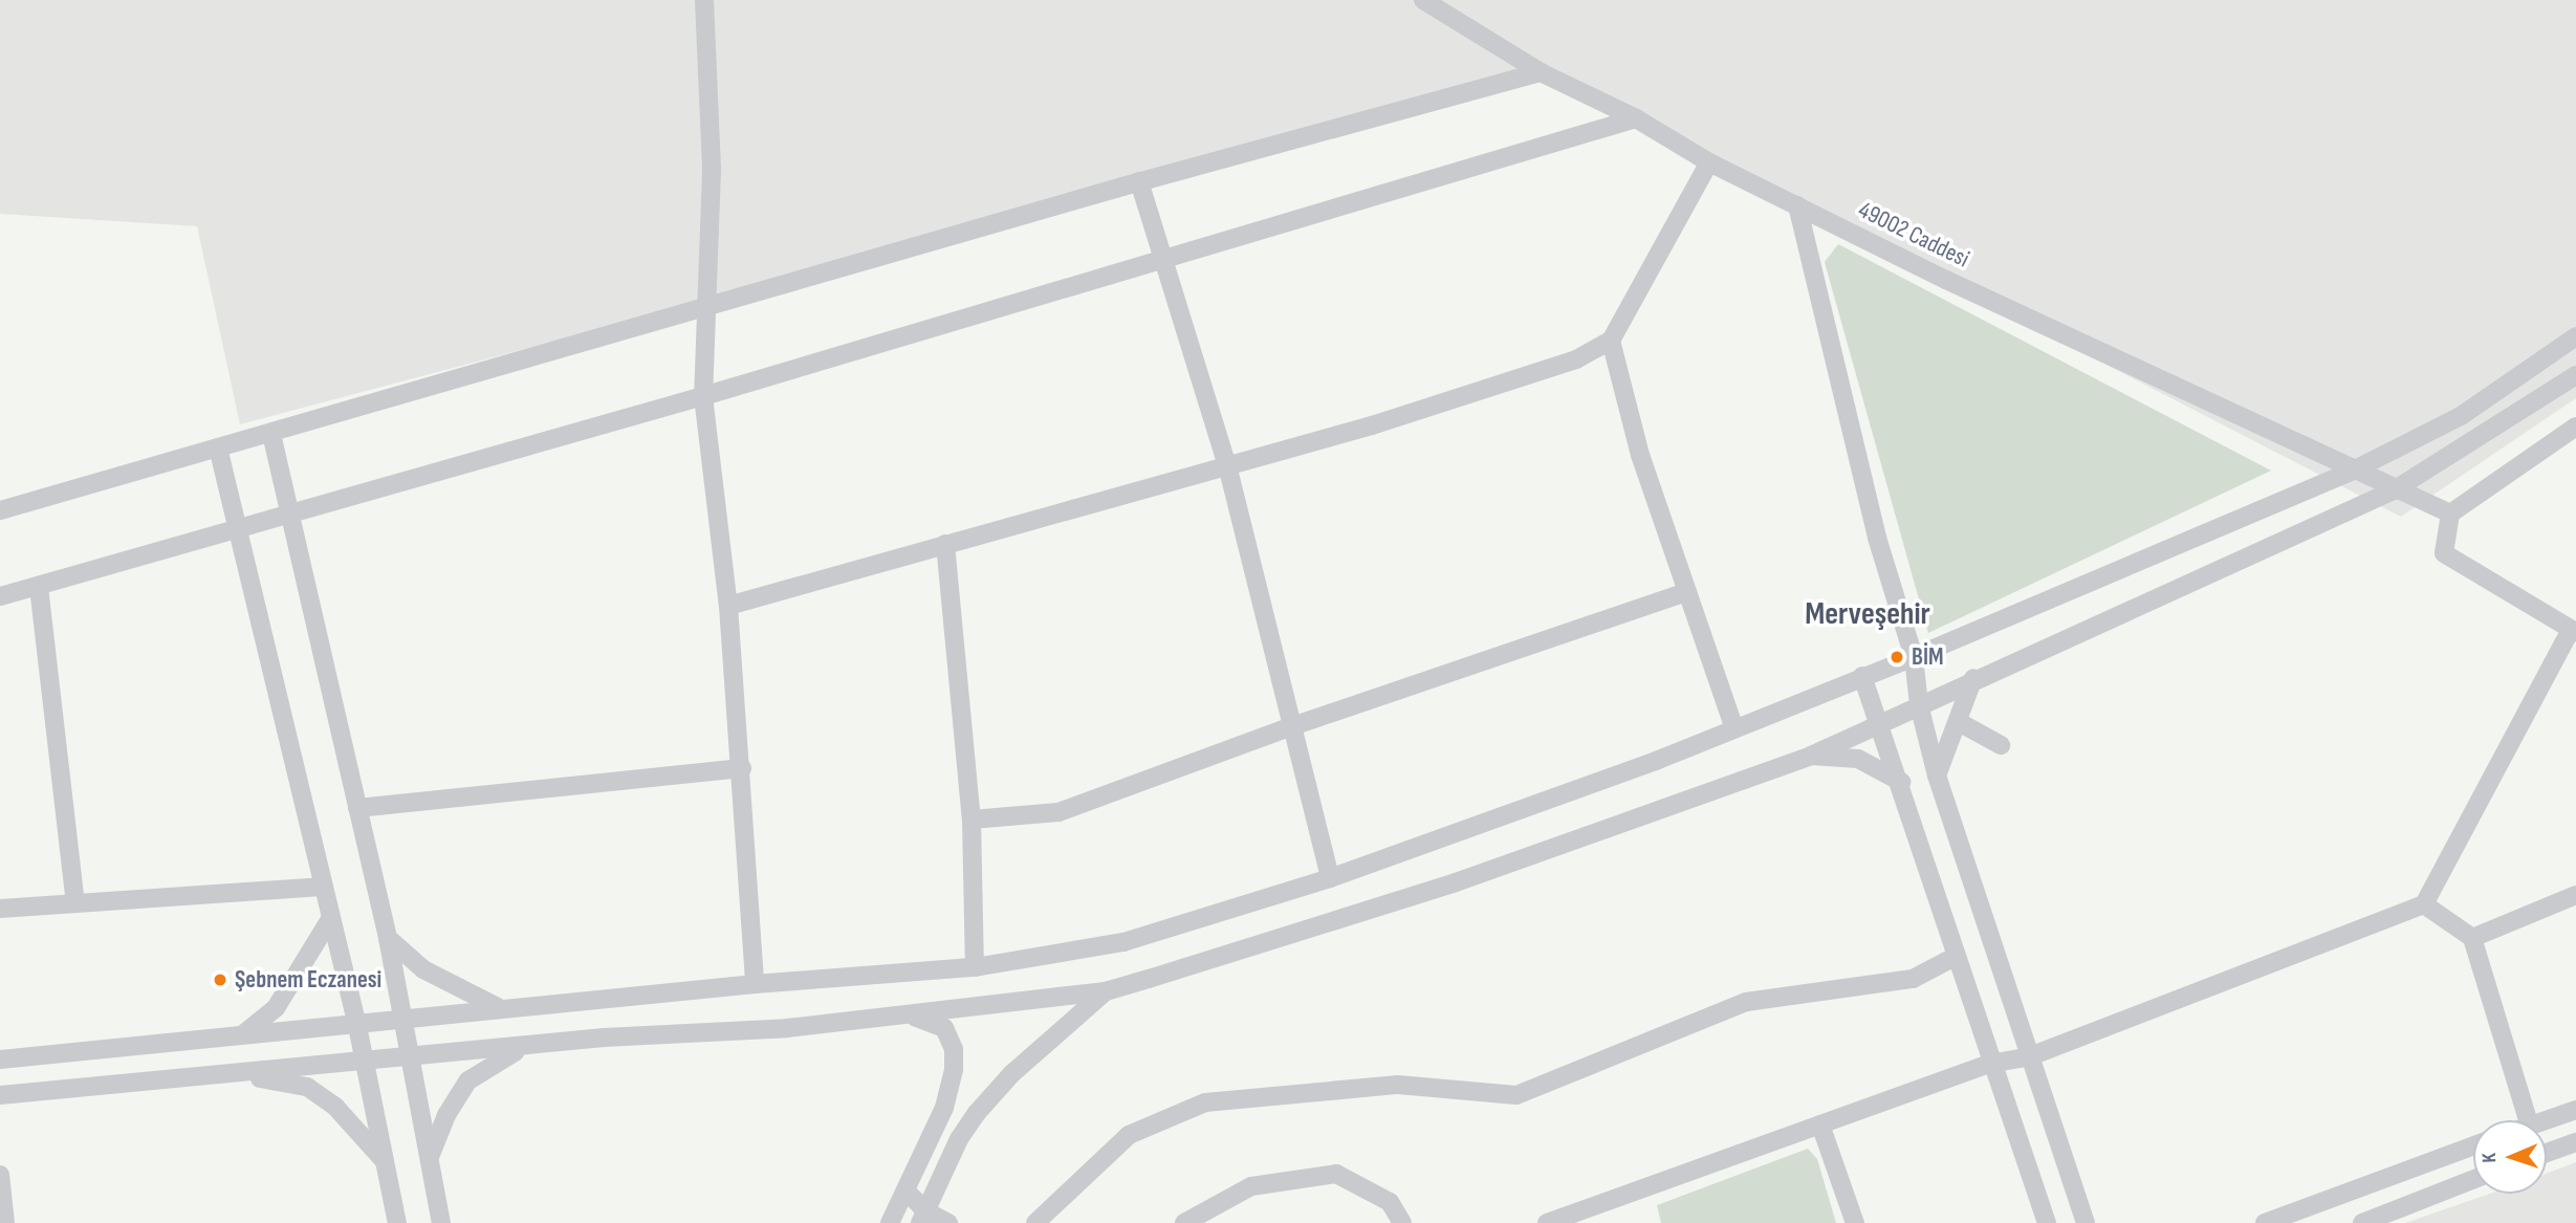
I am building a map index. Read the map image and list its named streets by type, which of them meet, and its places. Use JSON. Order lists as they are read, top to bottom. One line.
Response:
{"streets":{"street":["49002 Caddesi"]},"districts":["Merveşehir"],"places":["BİM","Şebnem Eczanesi"],"north":"left"}
